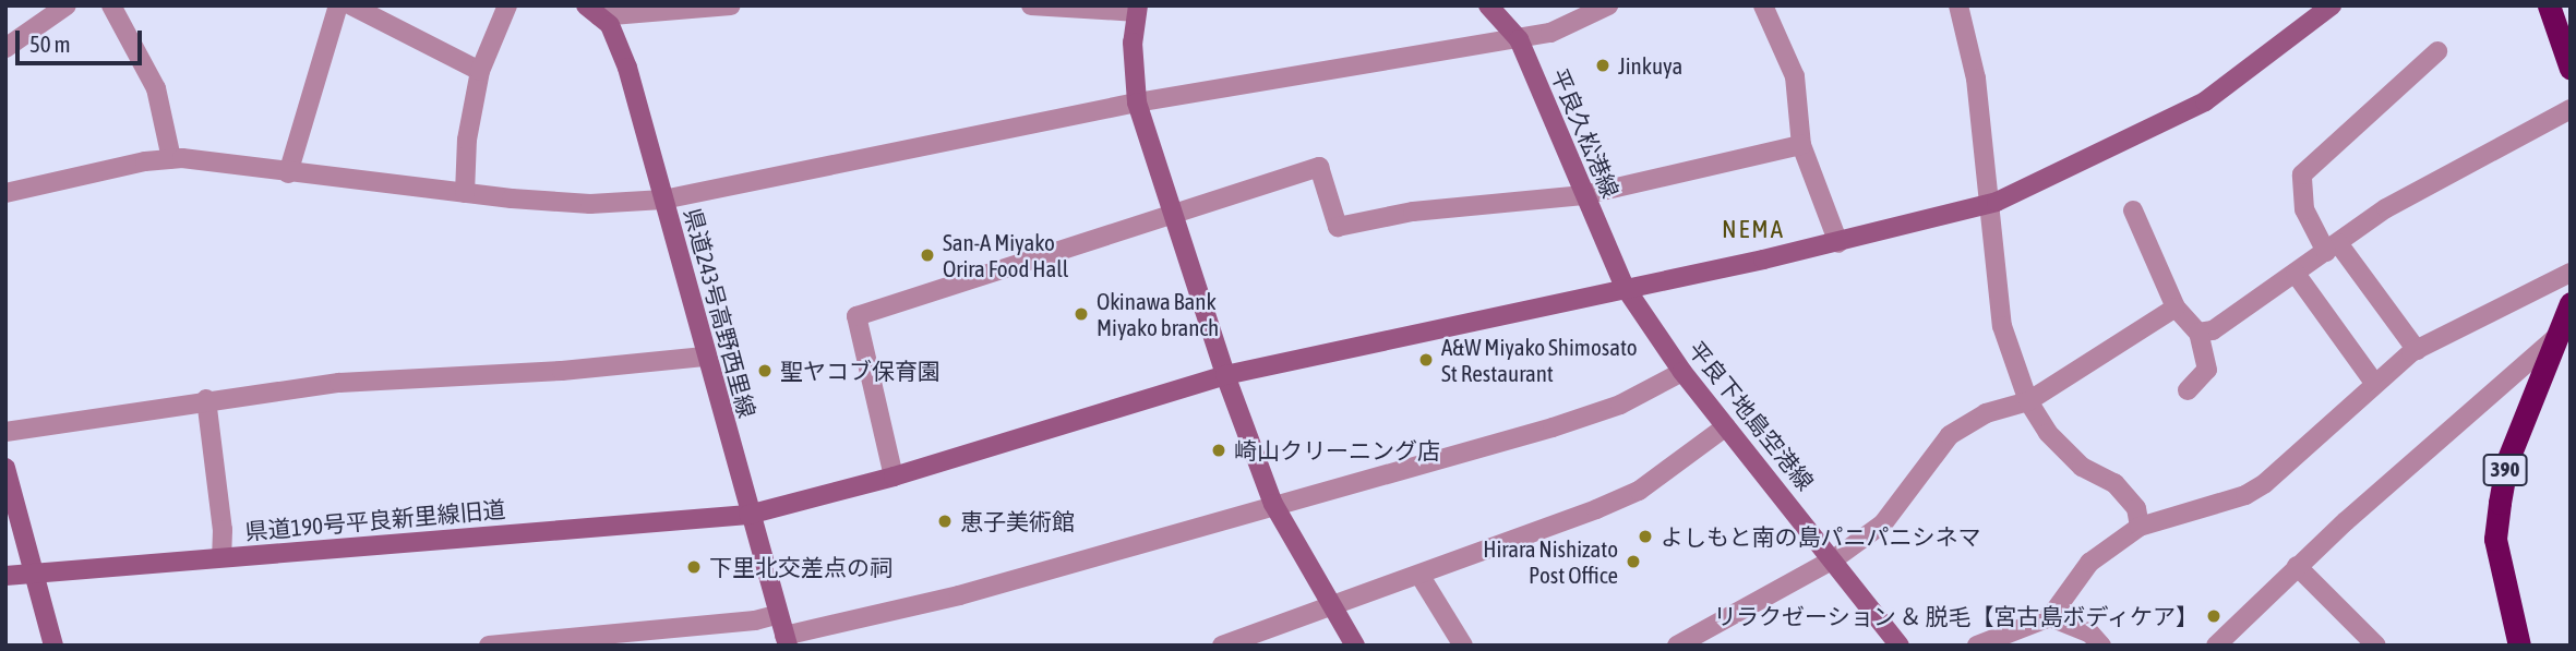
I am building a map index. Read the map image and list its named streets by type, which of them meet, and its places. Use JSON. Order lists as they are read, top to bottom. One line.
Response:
{"streets":{"highway":["390"],"street":["平良久松港線","県道243号高野西里線","平良下地島空港線","県道190号平良新里線旧道"]},"crossings":[["平良久松港線","平良下地島空港線"],["平良久松港線","県道190号平良新里線旧道"],["県道243号高野西里線","県道190号平良新里線旧道"],["平良下地島空港線","県道190号平良新里線旧道"]],"districts":["NEMA"],"places":["Jinkuya","San-A Miyako Orira Food Hall","Okinawa Bank Miyako branch","A&W Miyako Shimosato St Restaurant","聖ヤコブ保育園","崎山クリーニング店","恵子美術館","よしもと南の島パニパニシネマ","Hirara Nishizato Post Office","下里北交差点の祠","リラクゼーション ＆ 脱毛【宮古島ボディケア】"],"scale_bar":"50 m"}
